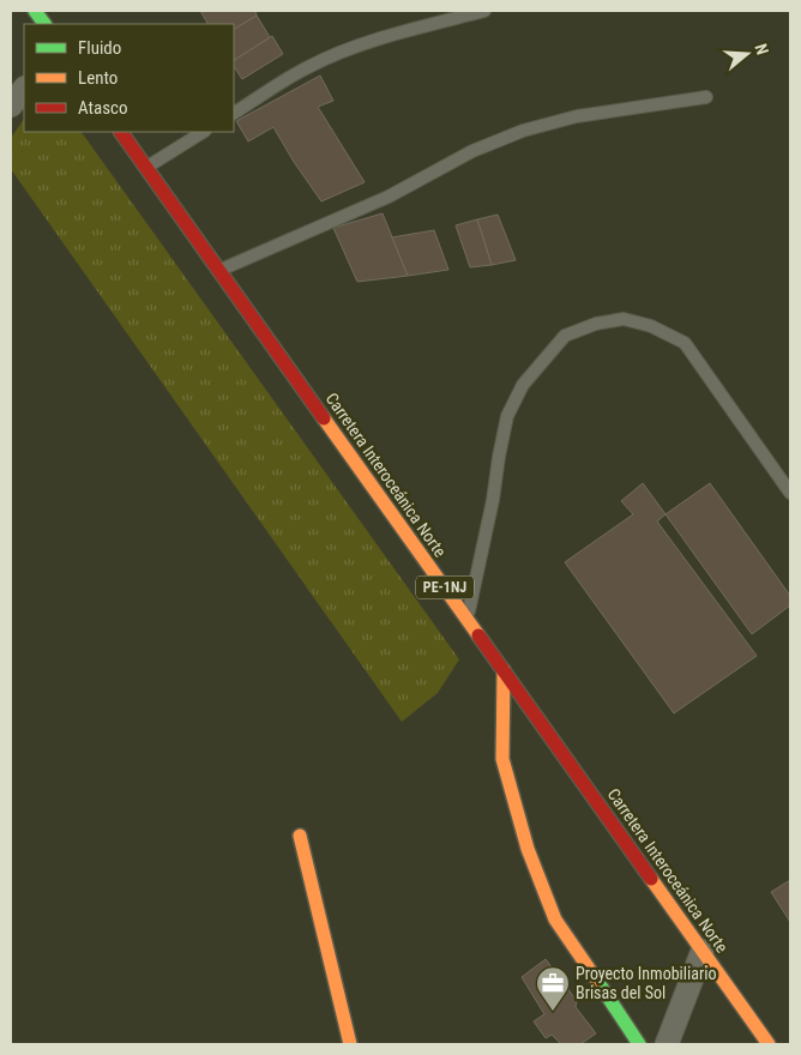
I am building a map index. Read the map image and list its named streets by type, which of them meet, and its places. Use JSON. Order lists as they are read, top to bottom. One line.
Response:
{"streets":{"main road":["Carretera Interoceánica Norte","PE-1NJ"]},"places":{"office":["Proyecto Inmobiliario Brisas del Sol"]},"legend":["Fluido","Lento","Atasco"],"north":"right"}
